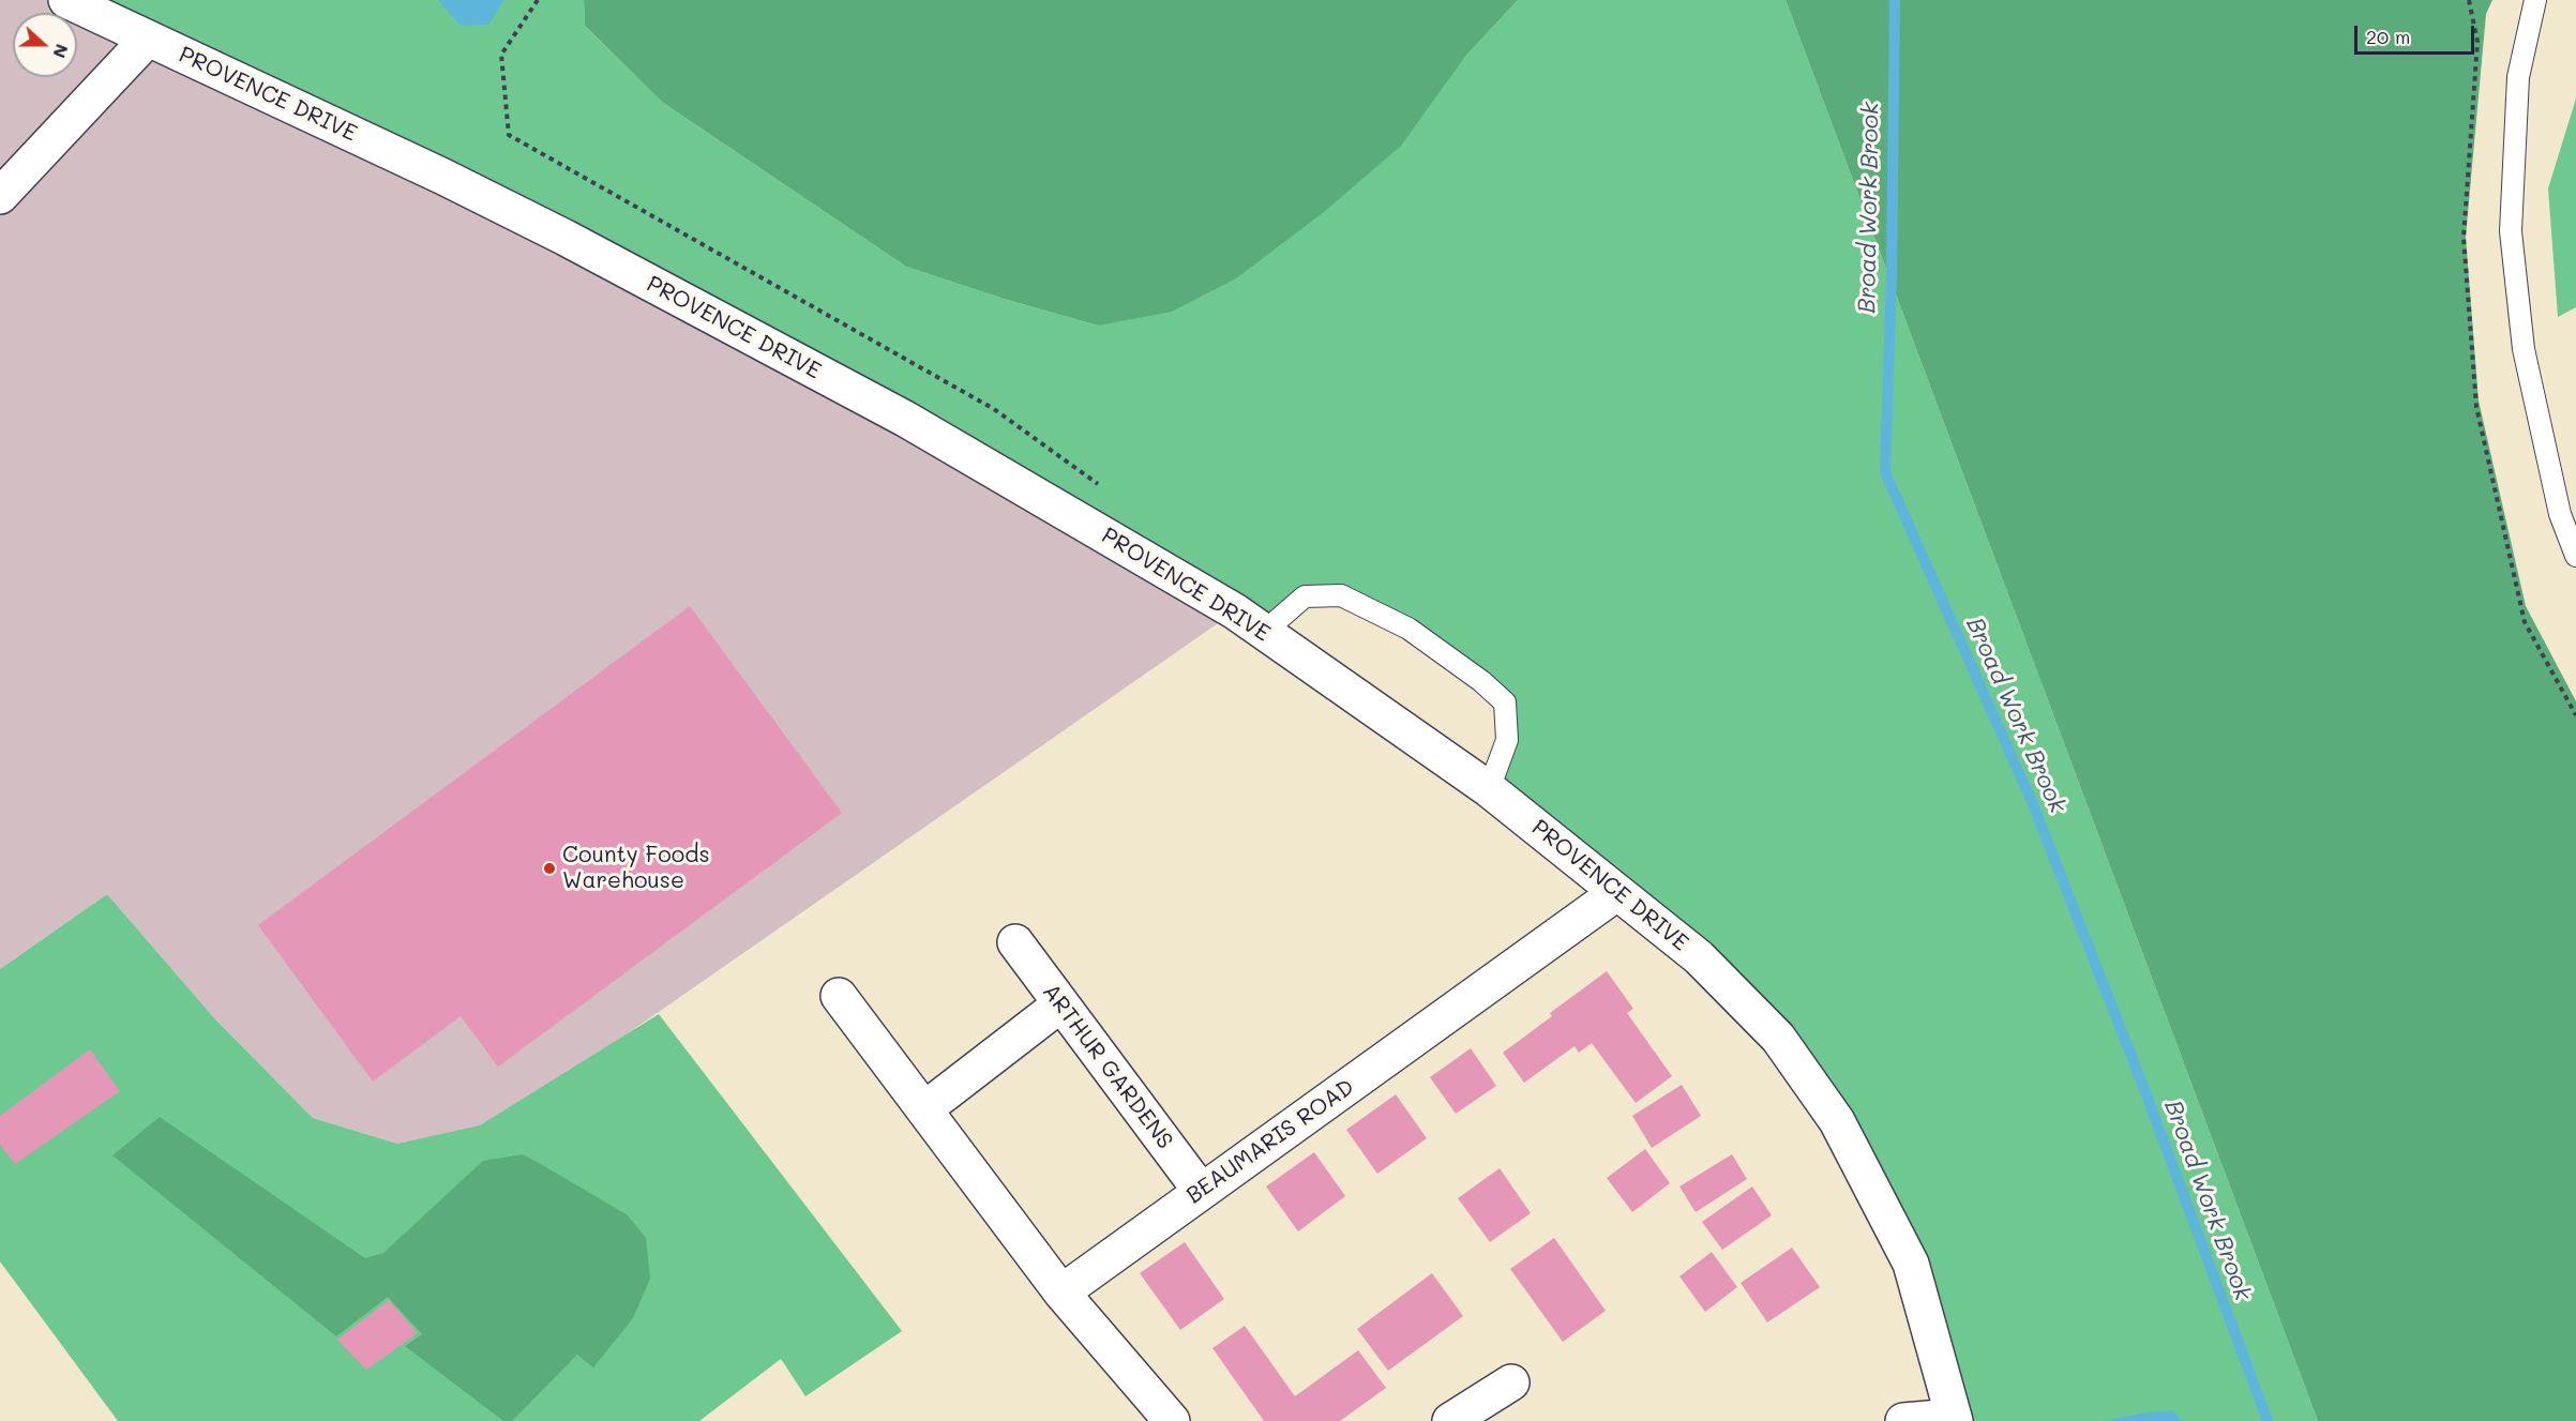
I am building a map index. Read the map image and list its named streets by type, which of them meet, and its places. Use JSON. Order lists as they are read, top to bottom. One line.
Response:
{"streets":{"street":["PROVENCE DRIVE","ARTHUR GARDENS","BEAUMARIS ROAD"]},"crossings":[["PROVENCE DRIVE","BEAUMARIS ROAD"],["ARTHUR GARDENS","BEAUMARIS ROAD"]],"water":["Broad Work Brook"],"places":["County Foods Warehouse"],"scale_bar":"20 m","north":"right"}
